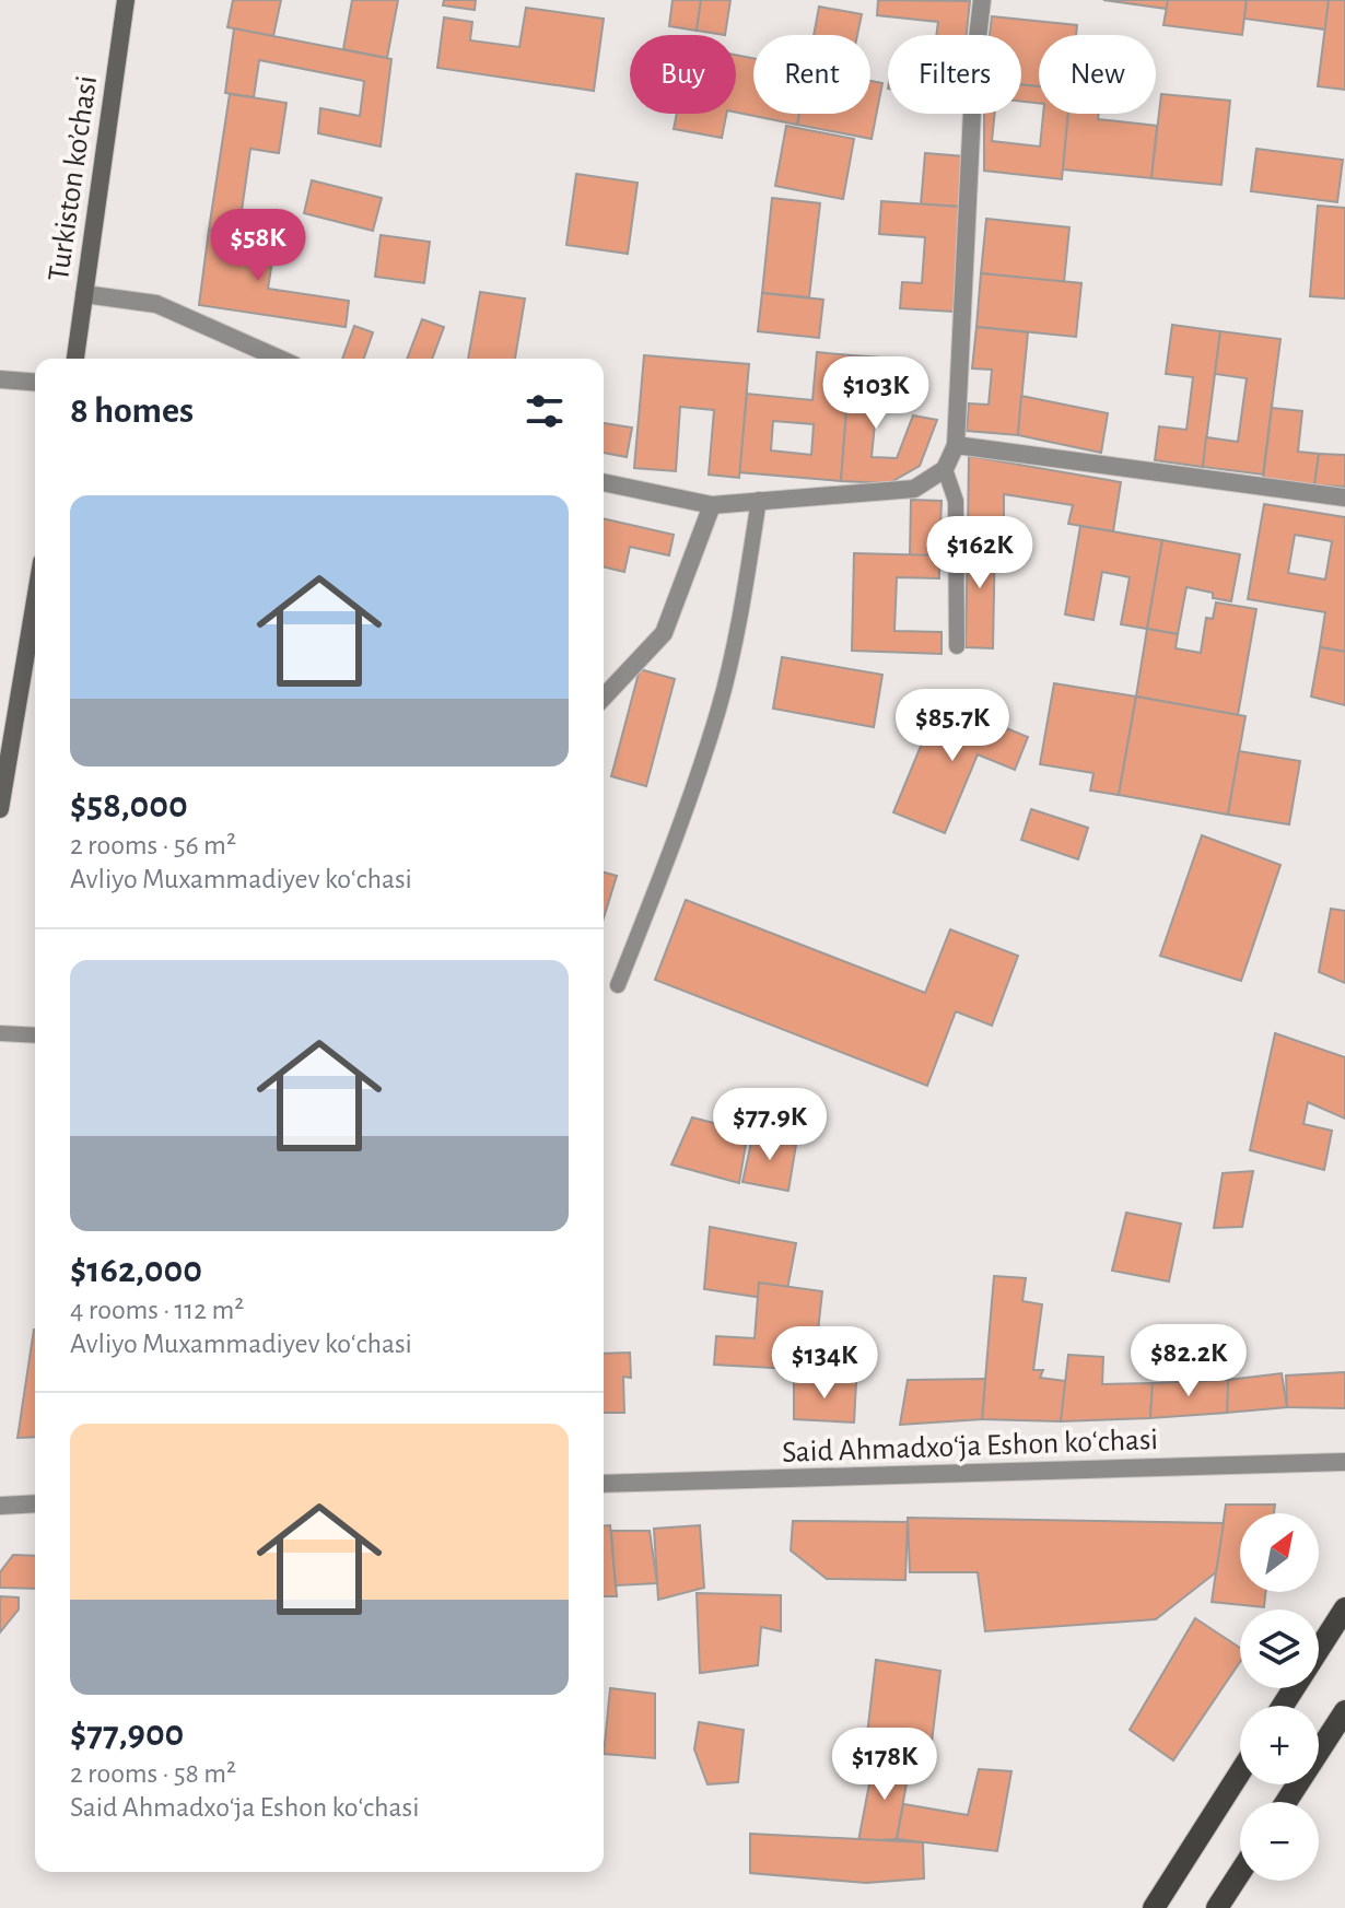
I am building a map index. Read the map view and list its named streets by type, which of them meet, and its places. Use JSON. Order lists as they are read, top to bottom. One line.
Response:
{"streets":{"main road":["Turkiston ko’chasi"],"street":["Said Ahmadxoʻja Eshon koʻchasi"]},"north":"top right","page":{"chip":["Buy","Rent","Filters","New"],"price":["$58K","$103K","$162K","$85.7K","$77.9K","$82.2K","$134K","$178K"],"heading":"8 homes","list":[{"name":"$58,000","note":"2 rooms · 56 m² · Avliyo Muxammadiyev koʻchasi"},{"name":"$162,000","note":"4 rooms · 112 m² · Avliyo Muxammadiyev koʻchasi"},{"name":"$77,900","note":"2 rooms · 58 m² · Said Ahmadxoʻja Eshon koʻchasi"}],"map_buttons":["+","−"]}}
